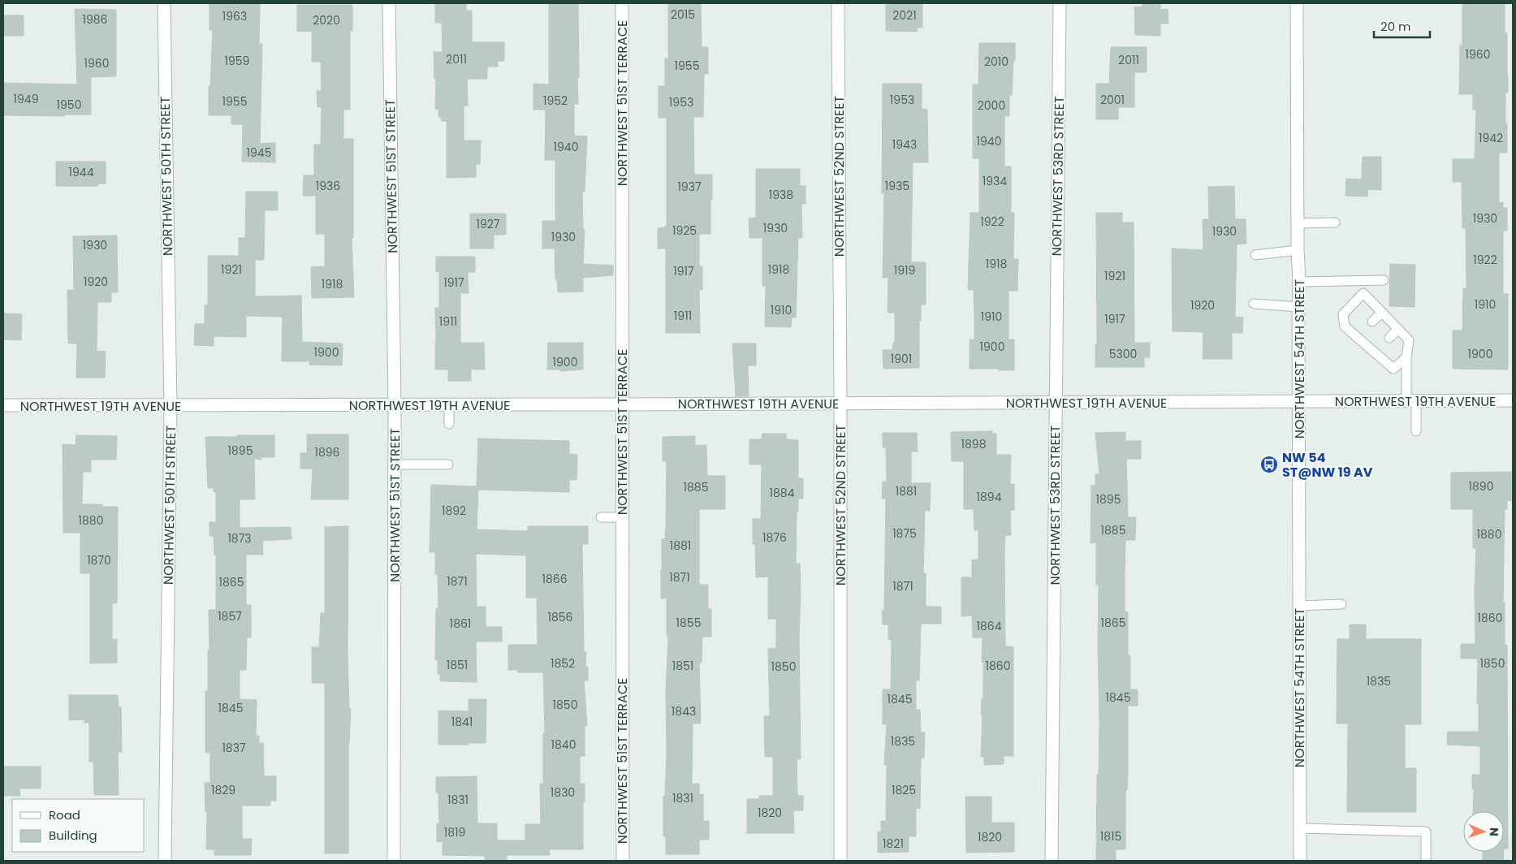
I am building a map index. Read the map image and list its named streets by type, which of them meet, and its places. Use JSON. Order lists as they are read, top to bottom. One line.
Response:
{"streets":{"street":["NORTHWEST 51ST TERRACE","NORTHWEST 50TH STREET","NORTHWEST 51ST STREET","NORTHWEST 52ND STREET","NORTHWEST 53RD STREET","NORTHWEST 54TH STREET","NORTHWEST 19TH AVENUE"]},"crossings":[["NORTHWEST 51ST TERRACE","NORTHWEST 19TH AVENUE"],["NORTHWEST 50TH STREET","NORTHWEST 19TH AVENUE"],["NORTHWEST 51ST STREET","NORTHWEST 19TH AVENUE"],["NORTHWEST 52ND STREET","NORTHWEST 19TH AVENUE"],["NORTHWEST 53RD STREET","NORTHWEST 19TH AVENUE"],["NORTHWEST 54TH STREET","NORTHWEST 19TH AVENUE"]],"places":{"bus stop":["NW 54 ST@NW 19 AV"]},"house_numbers":["2015","2021","1963","1986","2020","1960","2011","2011","1959","2010","1960","1955","1949","1953","2001","1952","1955","1953","1950","2000","1942","1940","1943","1940","1945","1944","1934","1936","1935","1937","1938","1930","1922","1927","1930","1925","1930","1930","1930","1922","1918","1921","1918","1919","1917","1921","1920","1917","1918","1910","1920","1910","1911","1910","1917","1911","1900","1900","5300","1900","1901","1900","1898","1895","1896","1890","1885","1881","1884","1894","1895","1892","1880","1885","1875","1880","1876","1873","1881","1870","1871","1866","1871","1865","1871","1857","1856","1860","1855","1865","1861","1864","1852","1850","1851","1851","1860","1850","1835","1845","1845","1850","1845","1843","1841","1835","1840","1837","1829","1825","1830","1831","1831","1820","1819","1815","1820","1821"],"legend":["Road","Building"],"scale_bar":"20 m","north":"right"}
